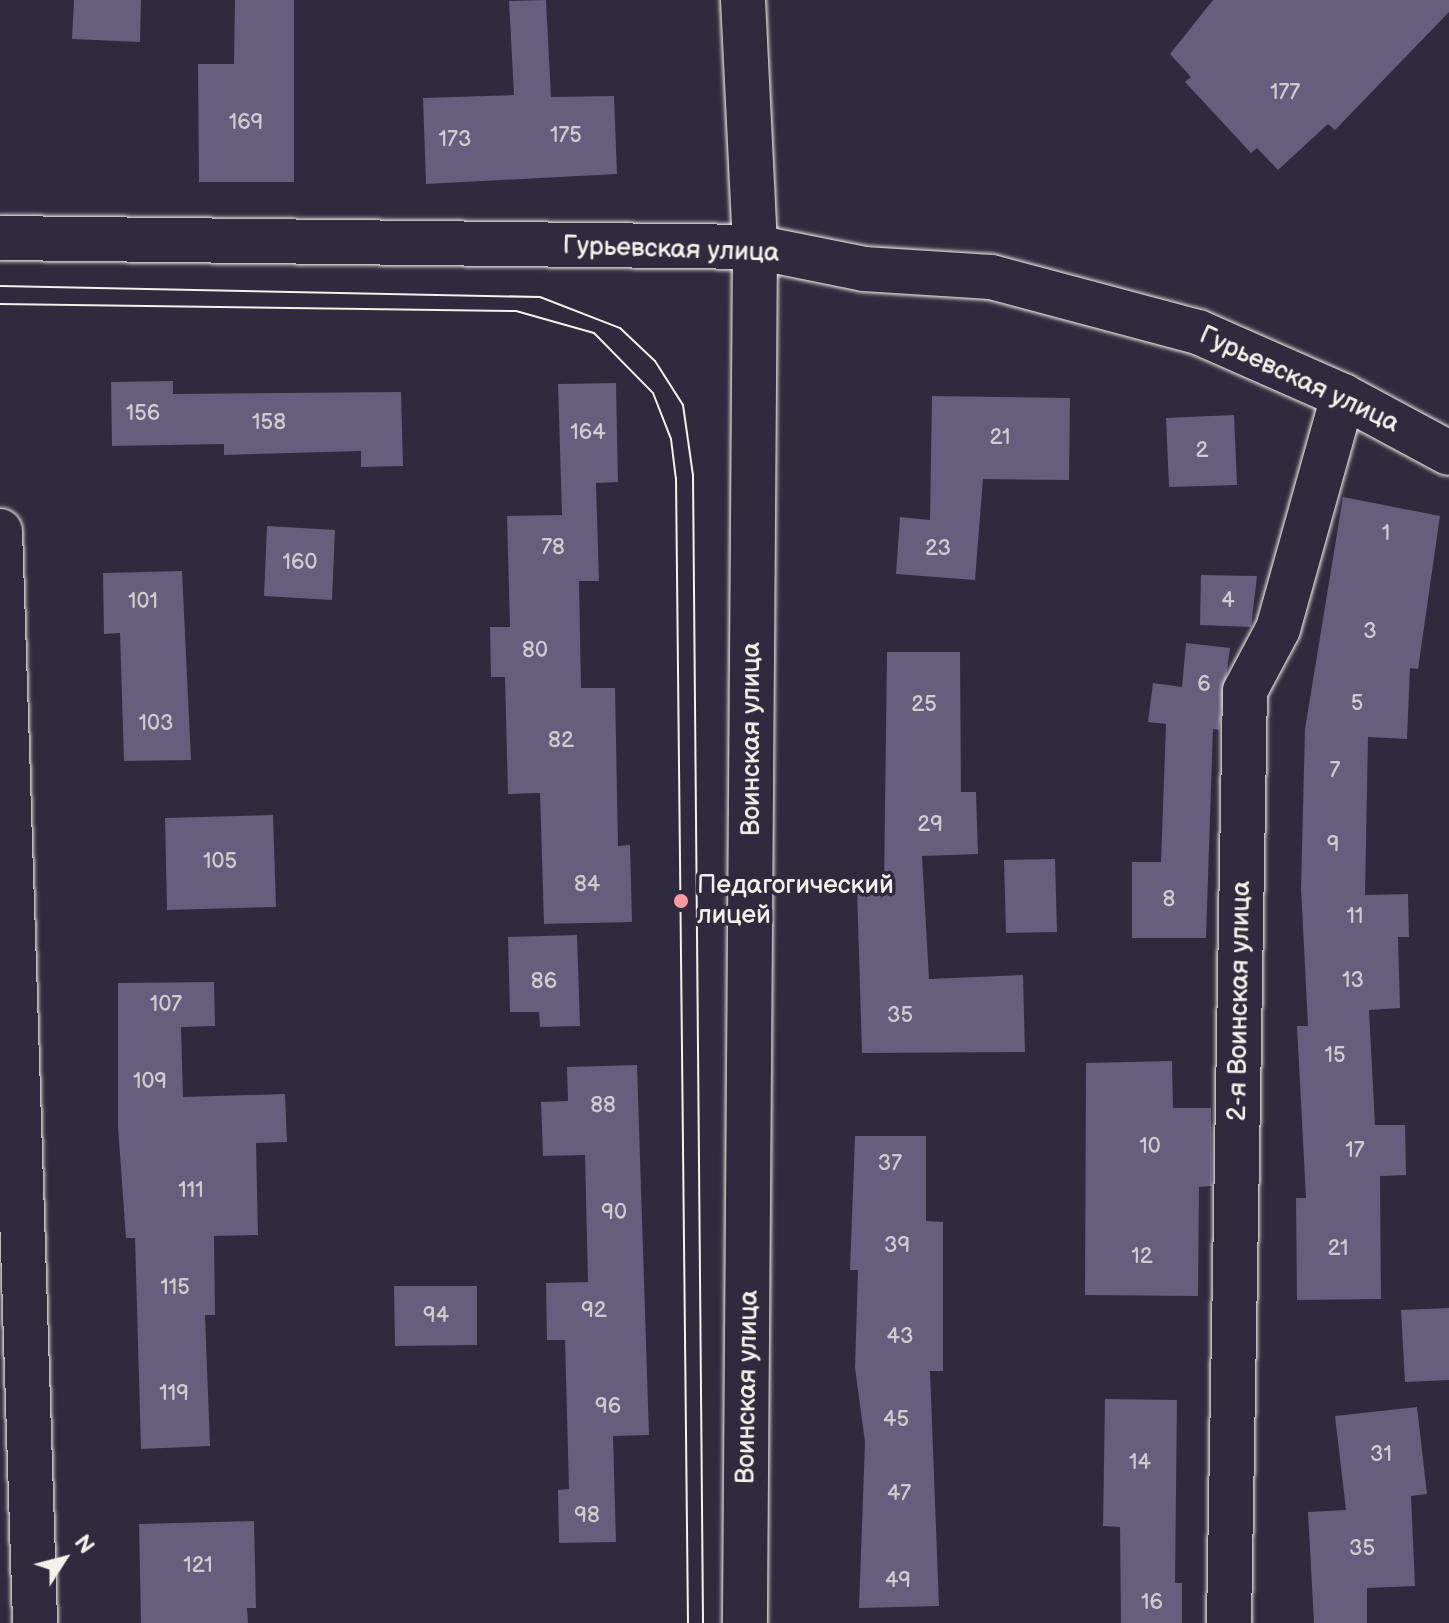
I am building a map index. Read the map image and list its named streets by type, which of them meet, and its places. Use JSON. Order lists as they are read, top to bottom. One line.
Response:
{"streets":{"street":["Гурьевская улица","Воинская улица","2-я Воинская улица"]},"crossings":[["Гурьевская улица","Воинская улица"],["Гурьевская улица","2-я Воинская улица"]],"places":["Педагогический лицей"],"house_numbers":["177","169","175","173","156","158","164","21","2","1","78","23","160","4","101","3","80","6","5","25","103","82","7","29","9","105","84","8","11","13","86","107","35","15","109","88","10","17","37","111","90","39","21","12","115","92","94","43","119","96","45","31","14","47","98","35","121","49","16"],"north":"top right"}
